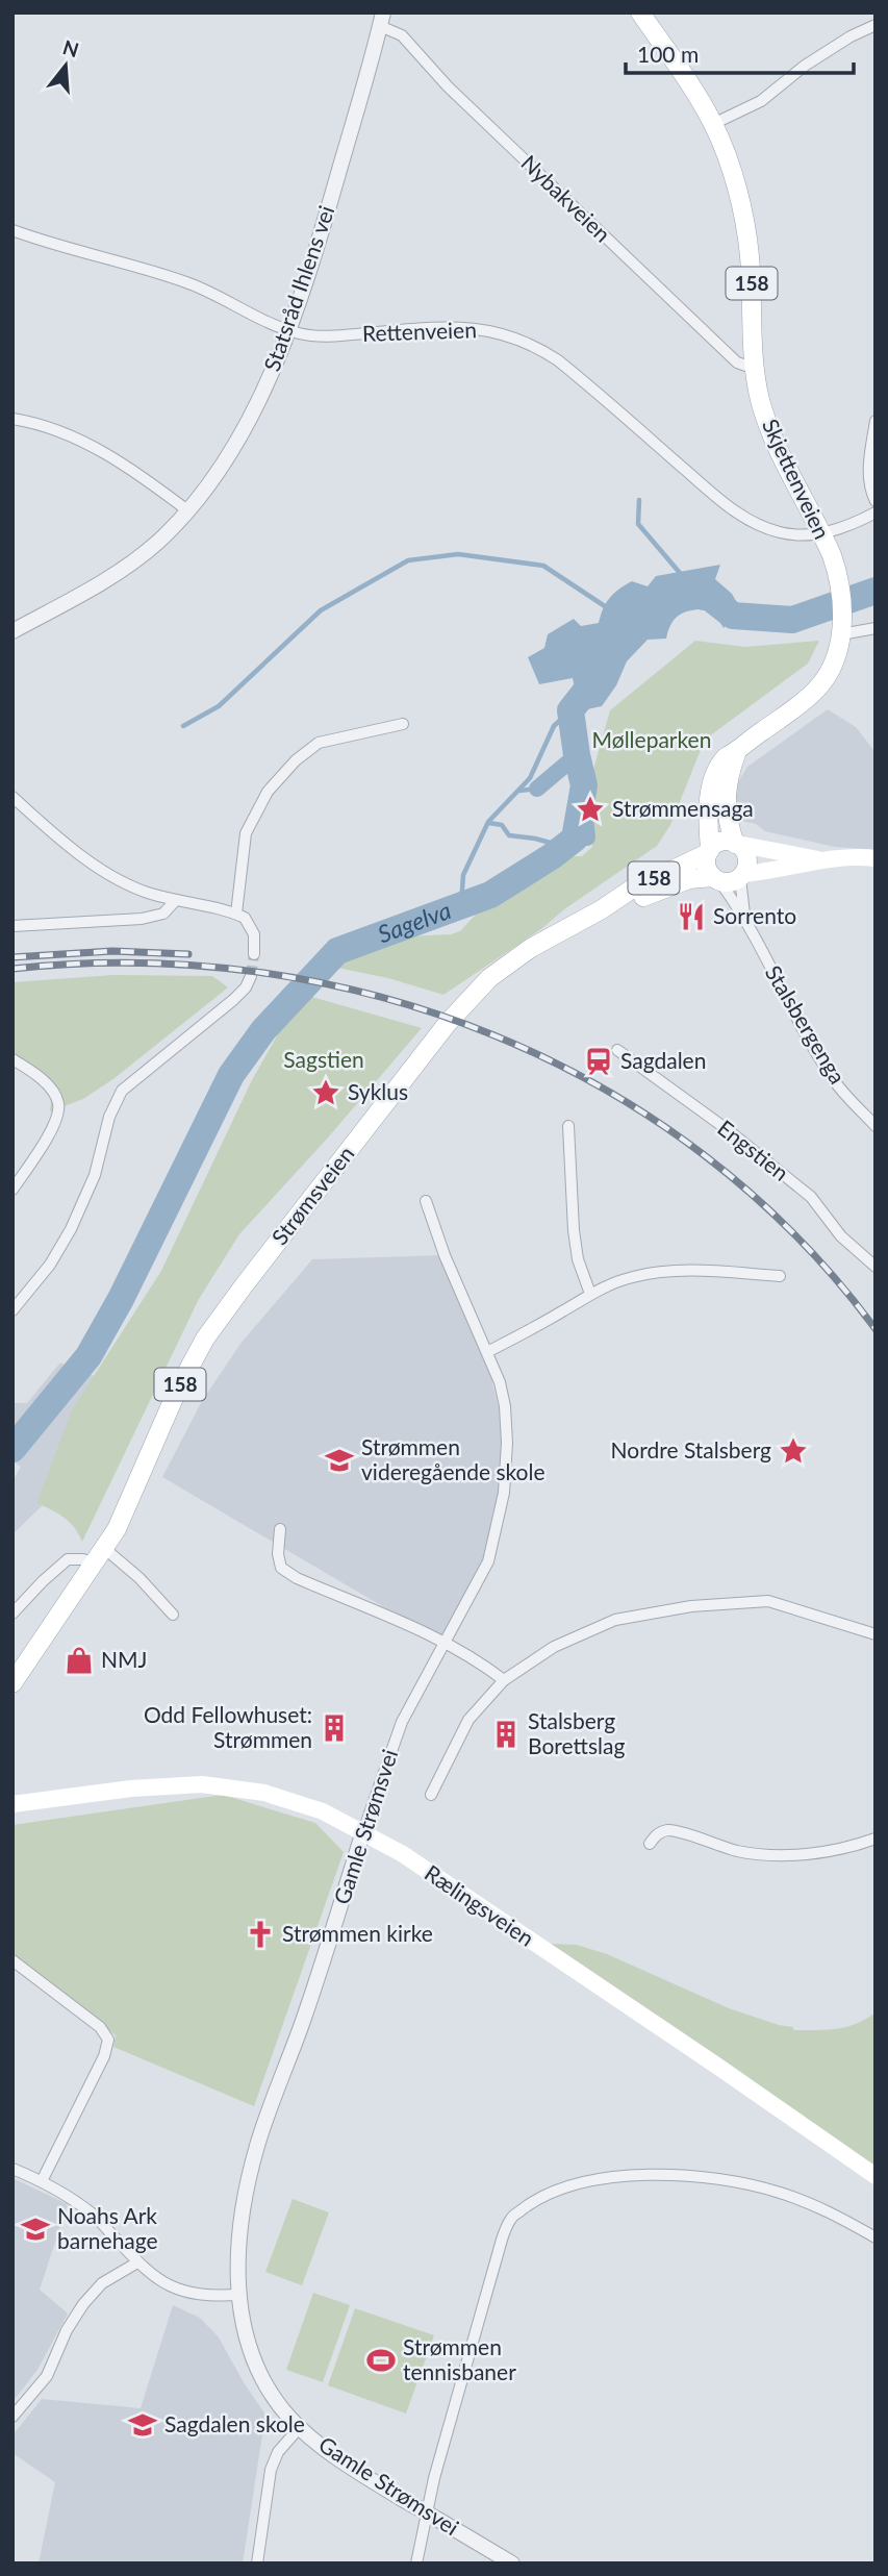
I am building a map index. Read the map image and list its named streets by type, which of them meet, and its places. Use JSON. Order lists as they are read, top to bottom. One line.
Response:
{"streets":{"main road":["158","Skjettenveien","Strømsveien","Rælingsveien"],"street":["Nybakveien","Statsråd Ihlens vei","Rettenveien","Stalsbergenga","Engstien","Gamle Strømsvei"]},"crossings":[["Nybakveien","Statsråd Ihlens vei"],["Nybakveien","Skjettenveien"],["158","Skjettenveien"],["158","Strømsveien"],["Statsråd Ihlens vei","Rettenveien"],["Rettenveien","Skjettenveien"],["Skjettenveien","Strømsveien"],["Gamle Strømsvei","Rælingsveien"]],"water":["Sagelva"],"parks":["Mølleparken","Sagstien"],"places":{"place":["Strømmensaga","Syklus","Nordre Stalsberg"],"restaurant":["Sorrento"],"station":["Sagdalen"],"school or university":["Strømmen videregående skole","Noahs Ark barnehage","Sagdalen skole"],"shop":["NMJ"],"building":["Odd Fellowhuset: Strømmen","Stalsberg Borettslag"],"church":["Strømmen kirke"],"sports":["Strømmen tennisbaner"]},"scale_bar":"100 m","north":"top"}
